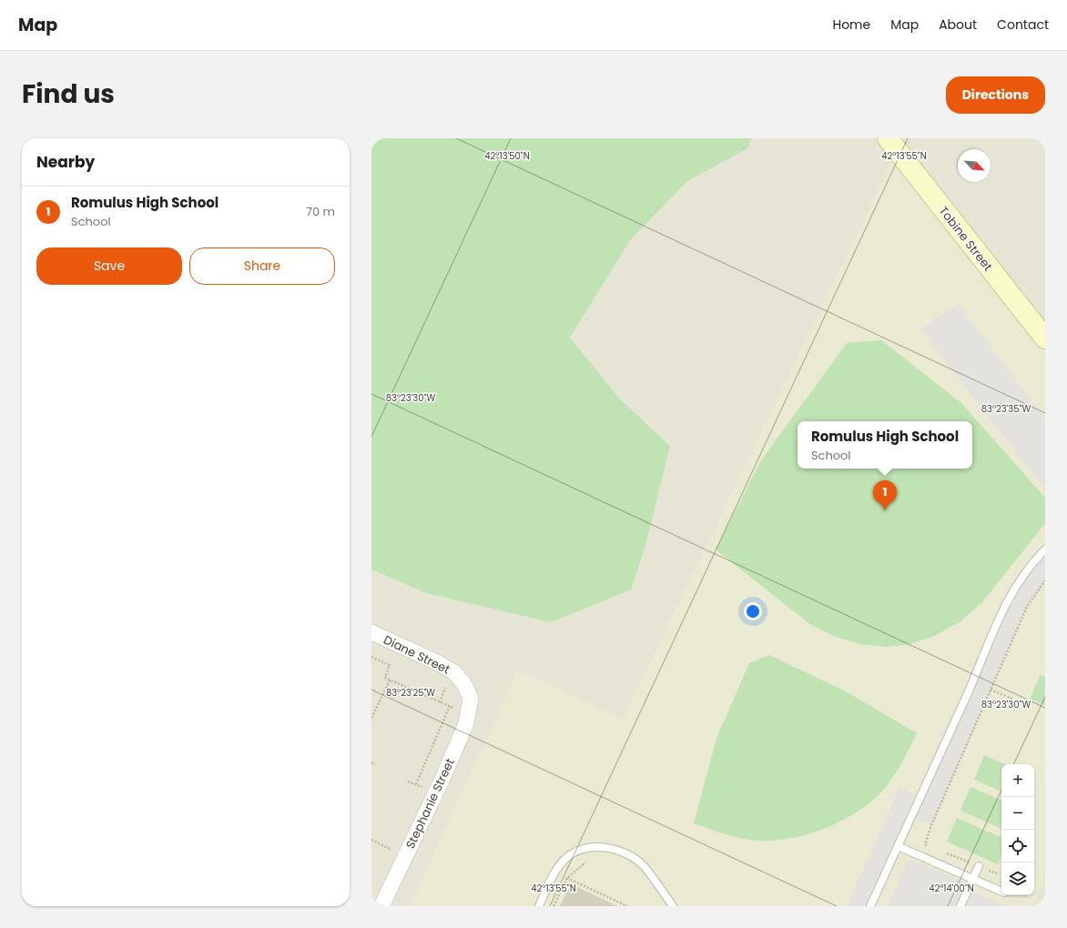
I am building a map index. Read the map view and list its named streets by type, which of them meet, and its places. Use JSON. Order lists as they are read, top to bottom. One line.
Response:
{"streets":{"street":["Tobine Street","Diane Street","Stephanie Street"]},"crossings":[["Diane Street","Stephanie Street"]],"north":"bottom right","page":{"header":"Map","nav":["Home","Map","About","Contact"],"title":"Find us","buttons":["Directions",["Save","Share"]],"heading":"Nearby","list":[{"mark":"1","name":"Romulus High School","note":"School","value":"70 m"}],"popup":["Romulus High School","School"],"pins":"1","map_buttons":["+","−"]},"coordinates":["42°13'50\"N","42°13'55\"N","83°23'30\"W","83°23'35\"W","83°23'25\"W","42°14'00\"N"]}
